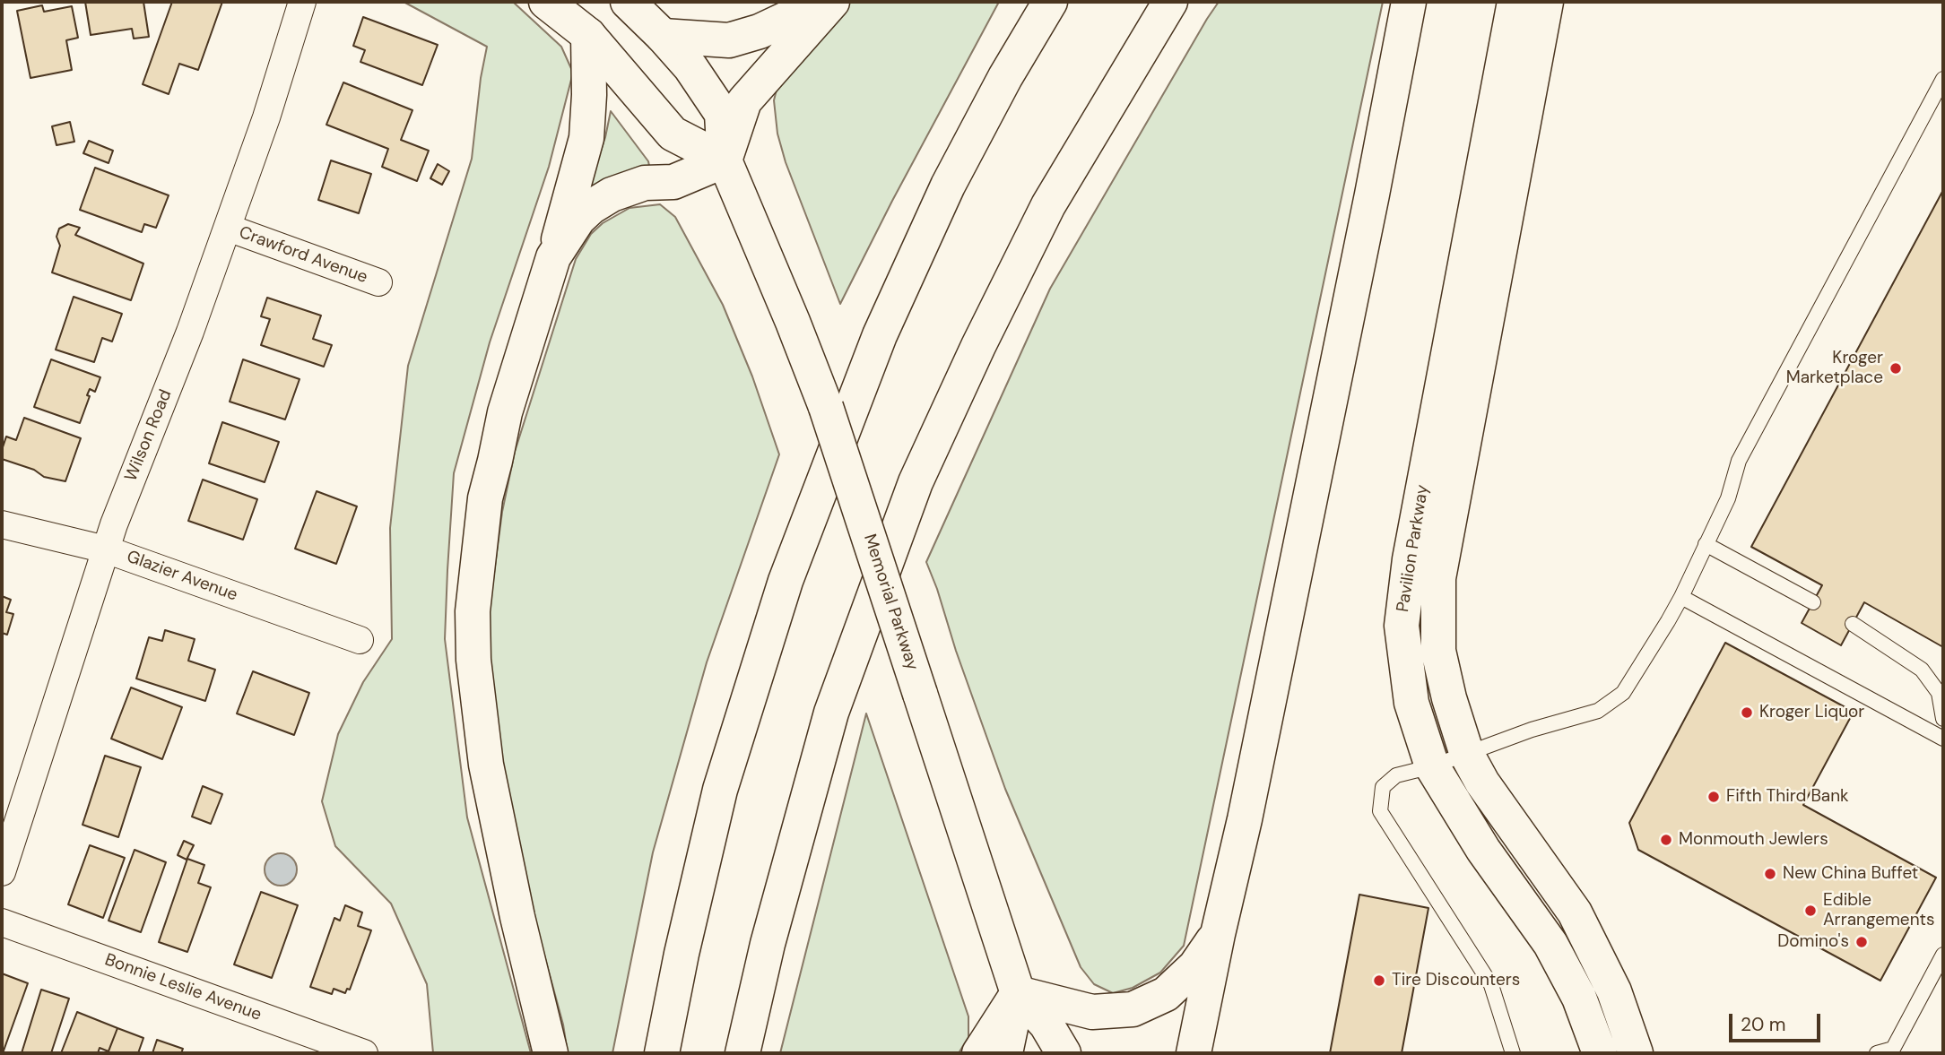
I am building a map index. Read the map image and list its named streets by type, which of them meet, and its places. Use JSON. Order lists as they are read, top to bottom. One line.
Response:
{"streets":{"main road":["Pavilion Parkway","Memorial Parkway"],"street":["Crawford Avenue","Wilson Road","Glazier Avenue","Bonnie Leslie Avenue"]},"crossings":[["Crawford Avenue","Wilson Road"],["Wilson Road","Glazier Avenue"]],"places":["Kroger Marketplace","Kroger Liquor","Fifth Third Bank","Monmouth Jewlers","New China Buffet","Edible Arrangements","Domino's","Tire Discounters"],"scale_bar":"20 m"}
